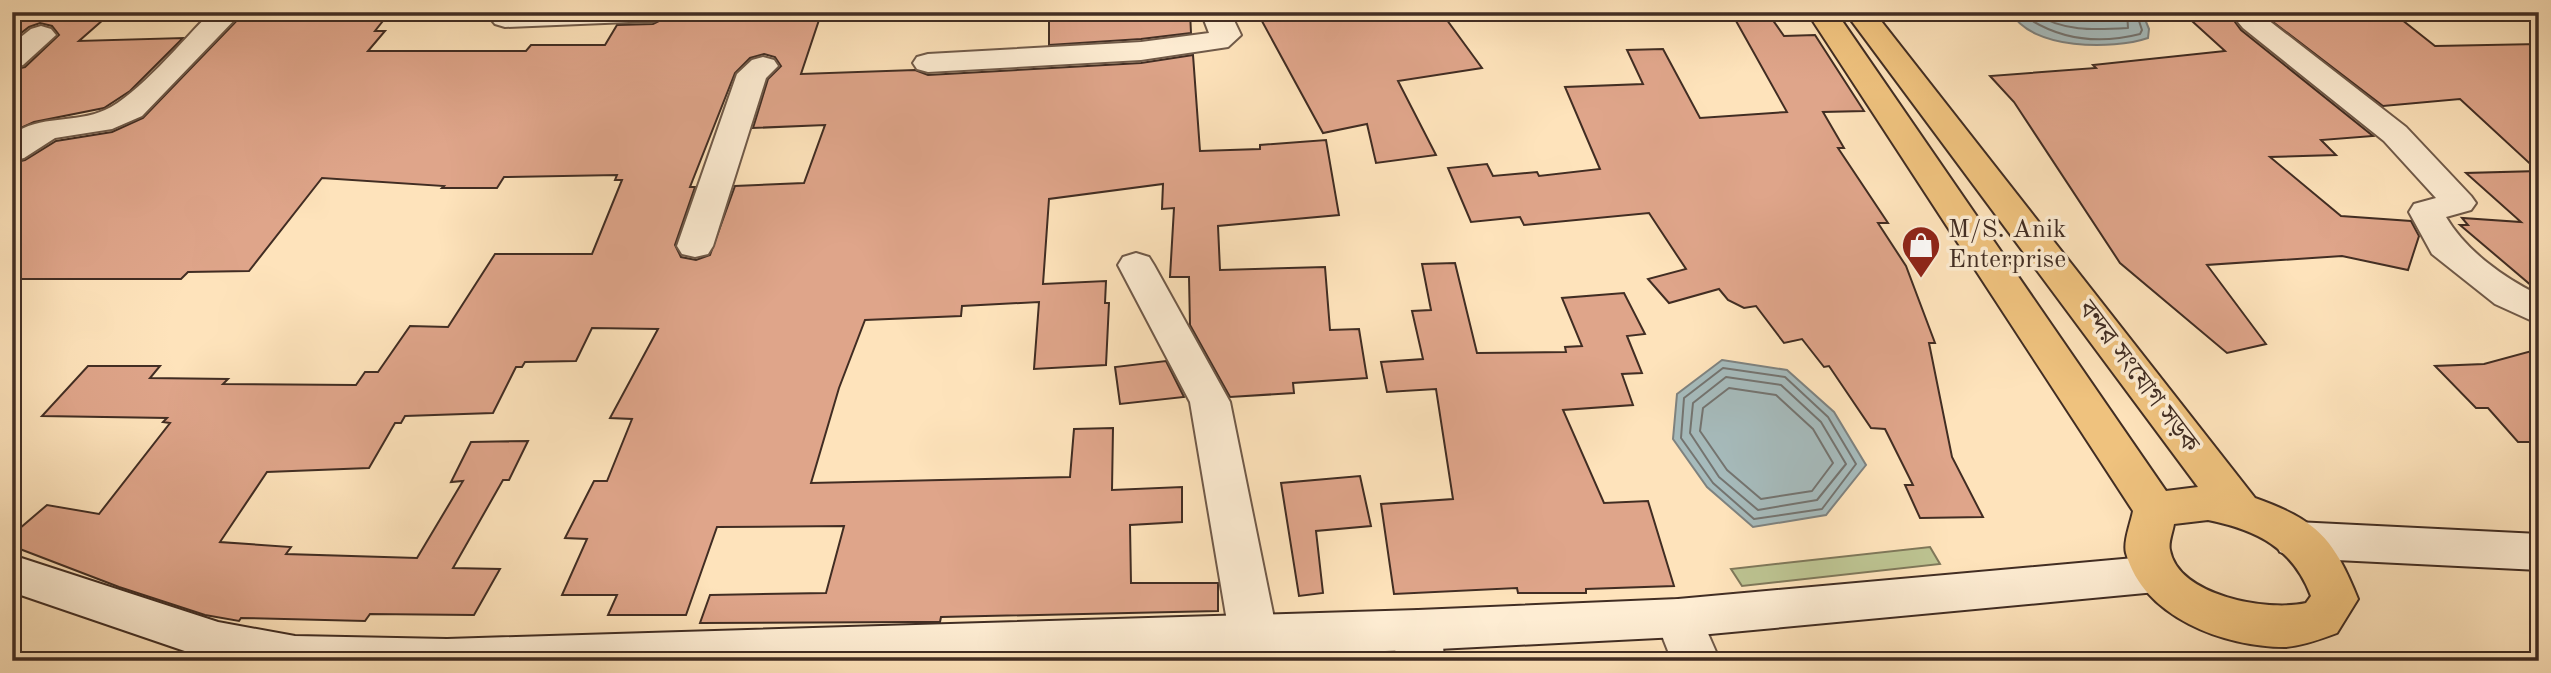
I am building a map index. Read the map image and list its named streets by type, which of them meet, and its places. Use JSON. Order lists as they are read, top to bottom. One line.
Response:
{"streets":{"highway":["বন্দর সংযোগ সড়ক"]},"places":{"shop":["M/S. Anik Enterprise"]}}
